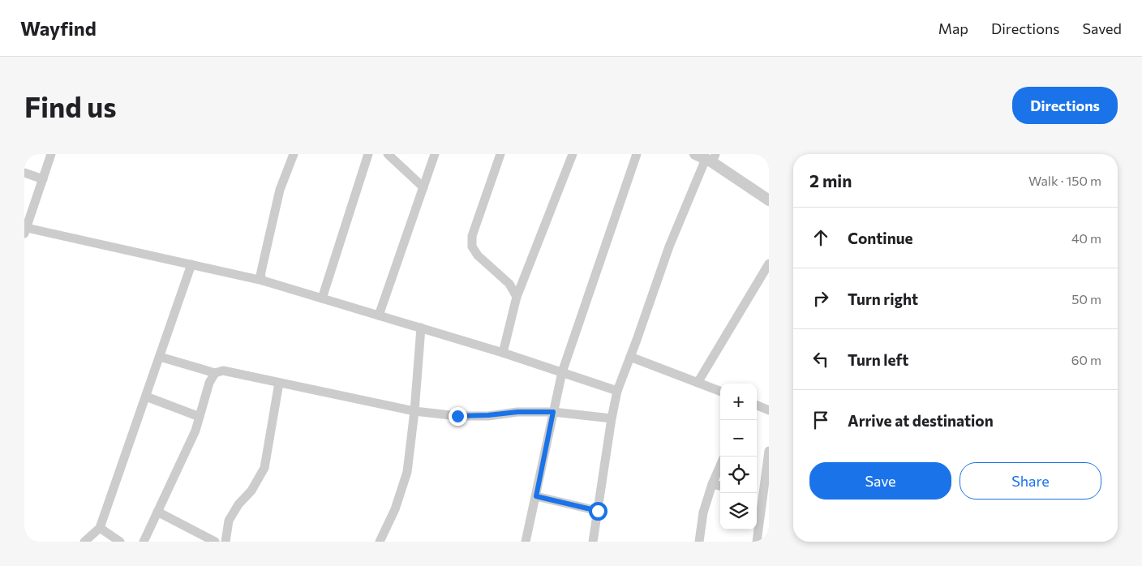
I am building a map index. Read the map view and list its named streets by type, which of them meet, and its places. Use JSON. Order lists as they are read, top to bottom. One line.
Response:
{"page":{"header":"Wayfind","nav":["Map","Directions","Saved"],"buttons":["Directions",["Save","Share"]],"title":"Find us","heading":["2 min","Walk · 150 m"],"list":[["Continue","40 m"],["Turn right","50 m"],["Turn left","60 m"],"Arrive at destination"],"map_buttons":["+","−"]}}
